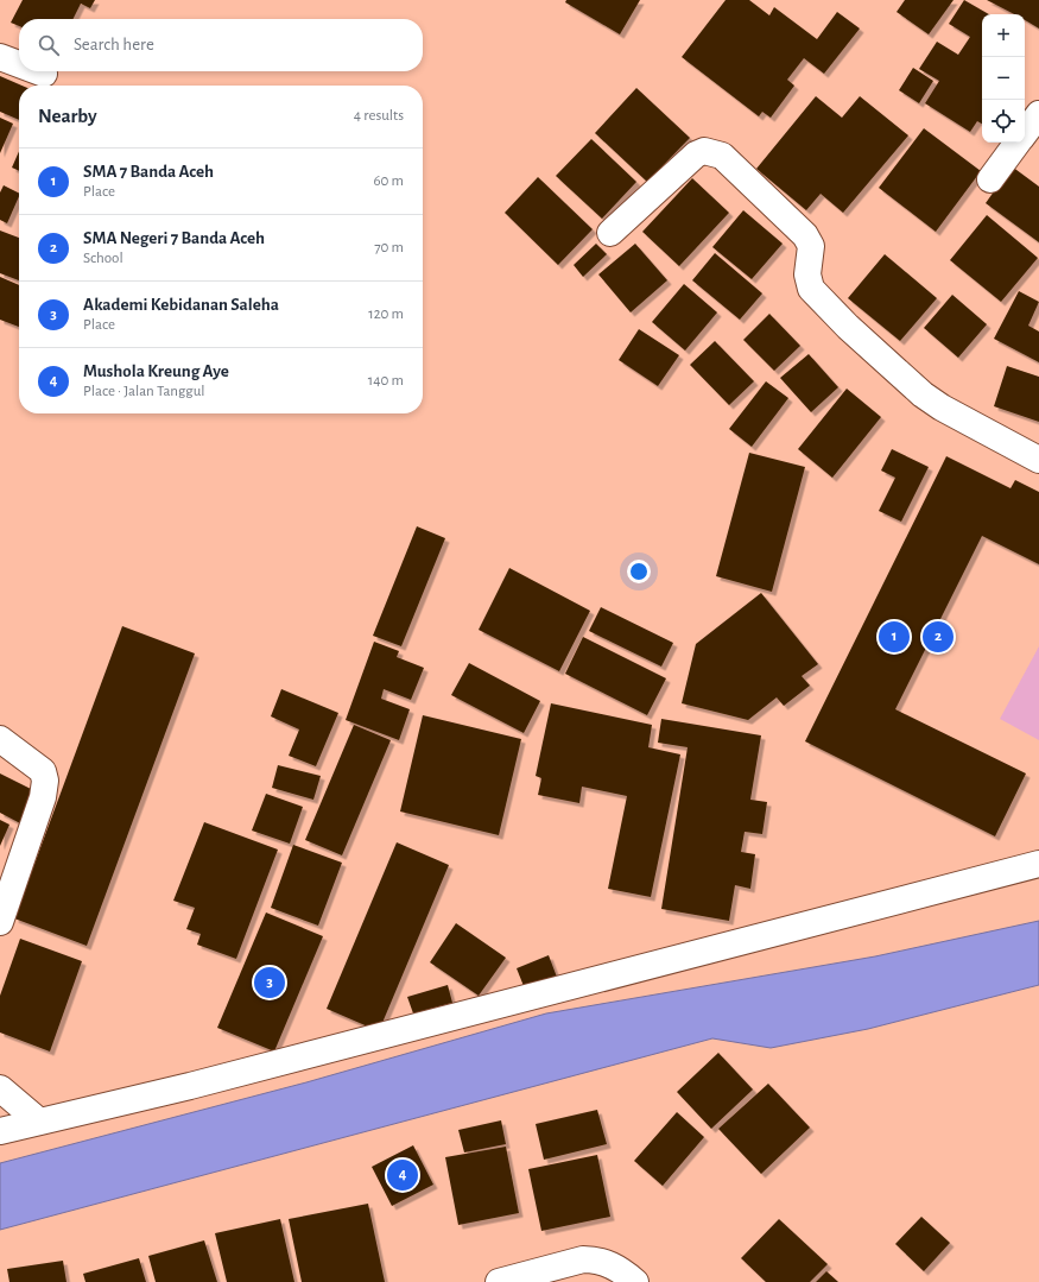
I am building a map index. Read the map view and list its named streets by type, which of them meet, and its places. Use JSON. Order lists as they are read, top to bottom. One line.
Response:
{"page":{"map_buttons":["+","−"],"search":"Search here","heading":["Nearby","4 results"],"list":[{"mark":"1","name":"SMA 7 Banda Aceh","note":"Place","value":"60 m"},{"mark":"2","name":"SMA Negeri 7 Banda Aceh","note":"School","value":"70 m"},{"mark":"3","name":"Akademi Kebidanan Saleha","note":"Place","value":"120 m"},{"mark":"4","name":"Mushola Kreung Aye","note":"Place · Jalan Tanggul","value":"140 m"}],"pins":["1","2","3","4"]}}
